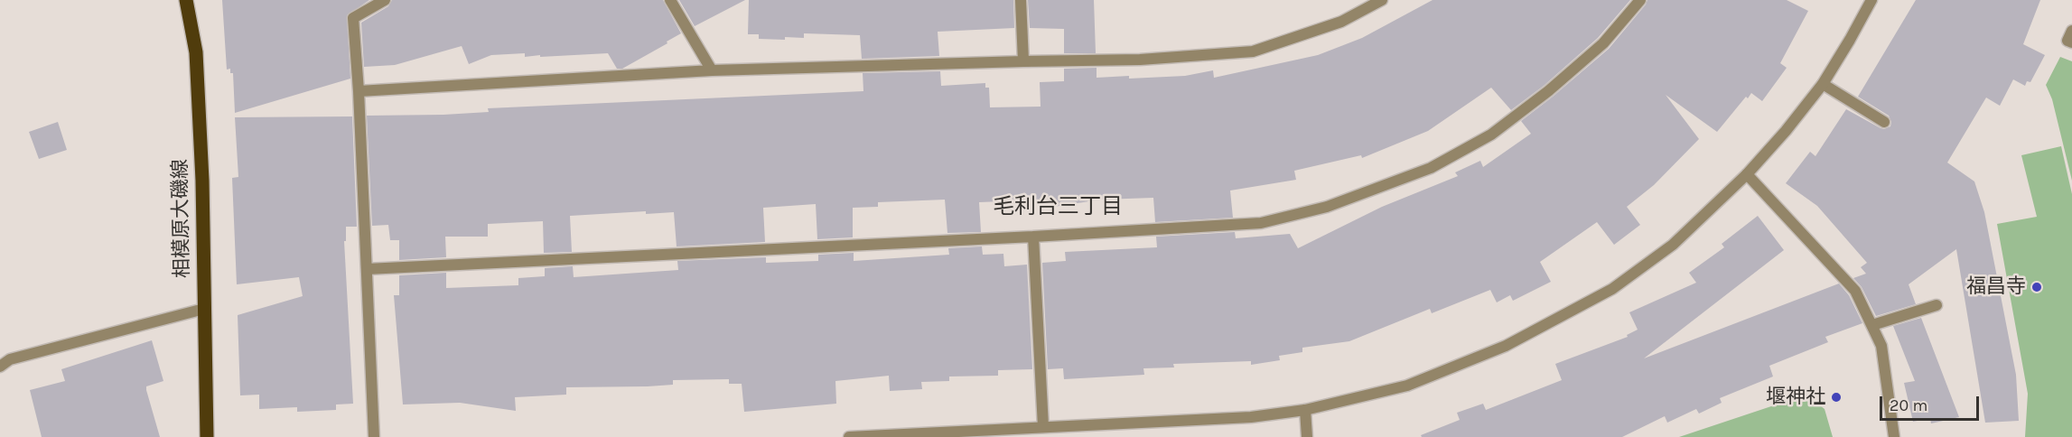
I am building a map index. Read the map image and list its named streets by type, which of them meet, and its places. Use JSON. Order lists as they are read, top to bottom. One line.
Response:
{"streets":{"main road":["相模原大磯線"]},"districts":["毛利台三丁目"],"places":["福昌寺","堰神社"],"scale_bar":"20 m"}
